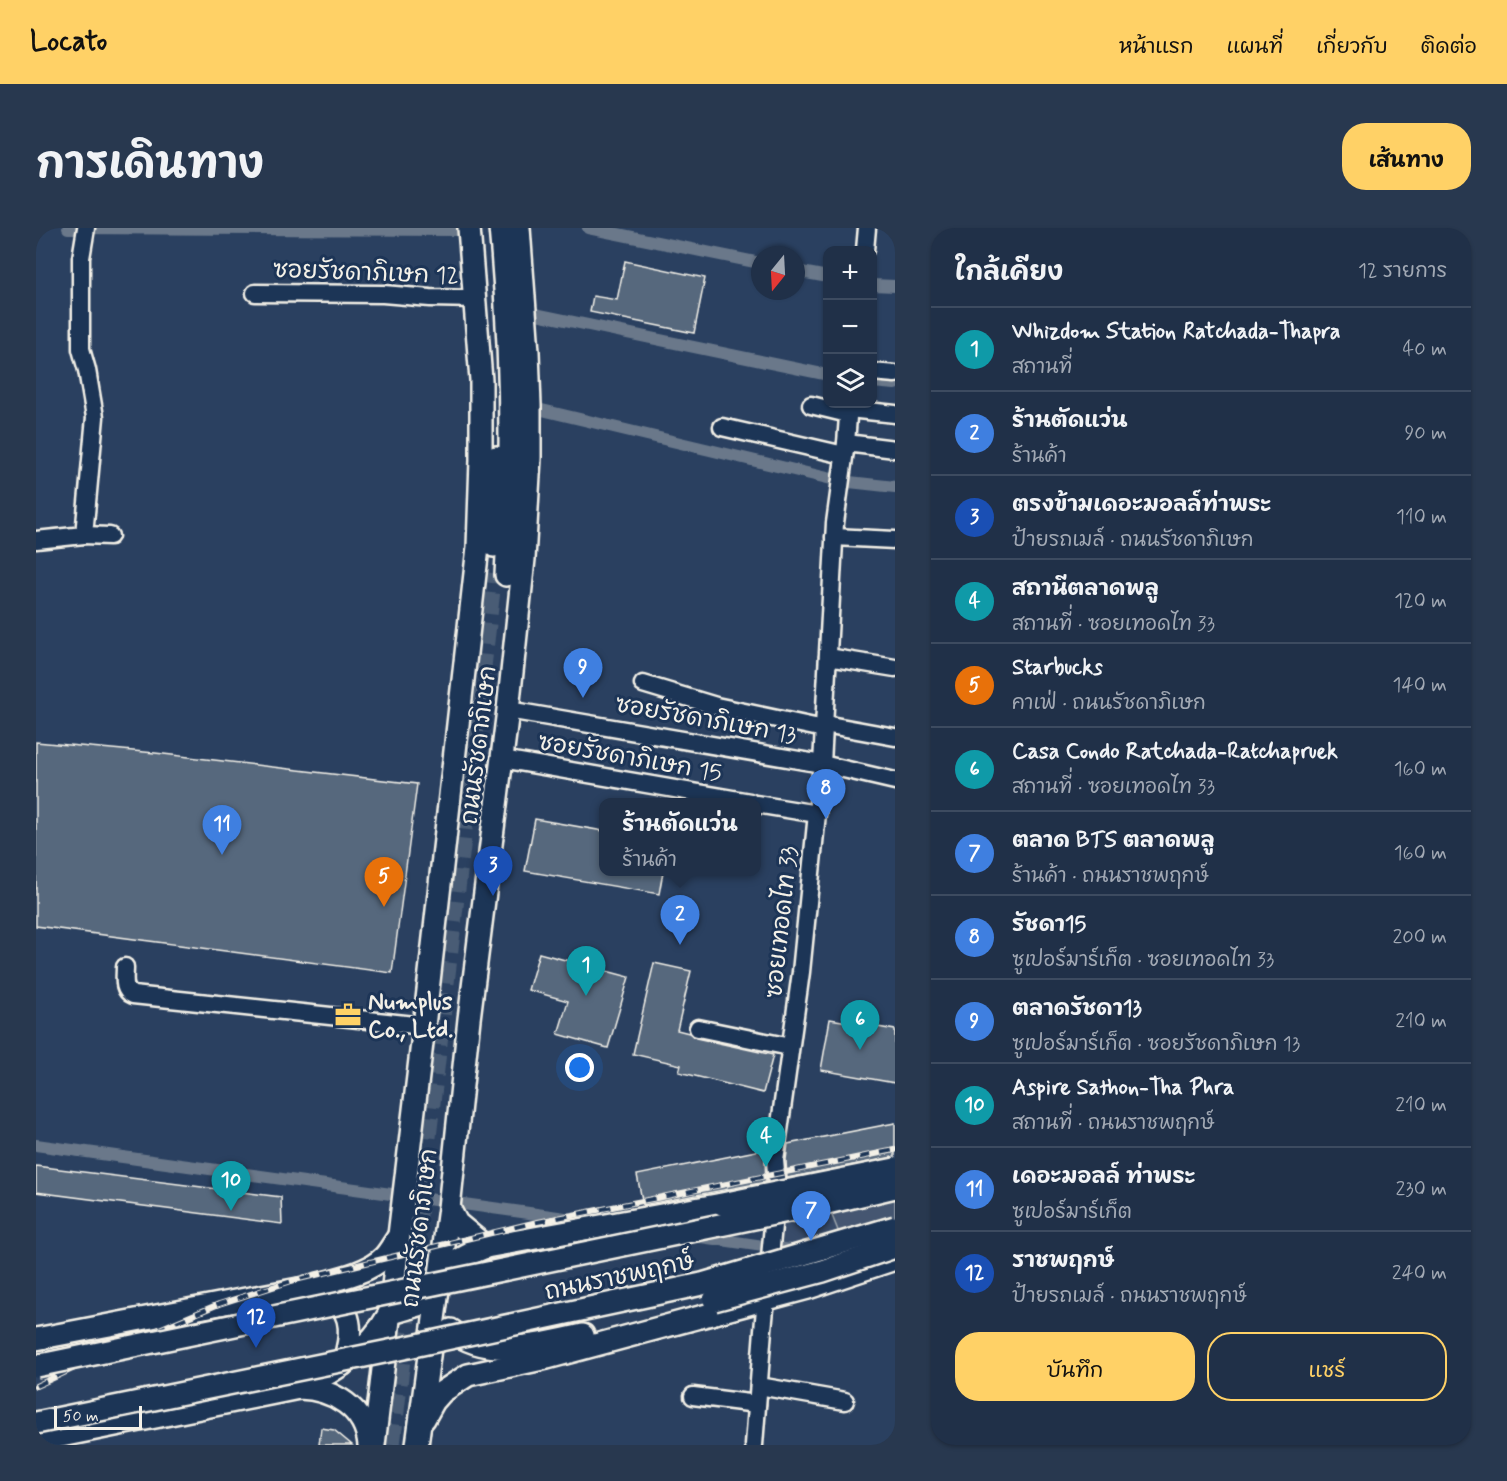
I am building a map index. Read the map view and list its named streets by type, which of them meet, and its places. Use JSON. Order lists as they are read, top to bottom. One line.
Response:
{"streets":{"main road":["ถนนรัชดาภิเษก","ถนนราชพฤกษ์"],"street":["ซอยรัชดาภิเษก 12","ซอยรัชดาภิเษก 13","ซอยรัชดาภิเษก 15","ซอยเทอดไท 33"]},"crossings":[["ซอยรัชดาภิเษก 12","ถนนรัชดาภิเษก"],["ซอยรัชดาภิเษก 13","ถนนรัชดาภิเษก"],["ซอยรัชดาภิเษก 13","ซอยเทอดไท 33"],["ถนนรัชดาภิเษก","ซอยรัชดาภิเษก 15"]],"places":{"office":["Numplus Co., Ltd."]},"scale_bar":"50 m","north":"bottom","page":{"header":"Locato","nav":["หน้าแรก","แผนที่","เกี่ยวกับ","ติดต่อ"],"title":"การเดินทาง","buttons":["เส้นทาง",["บันทึก","แชร์"]],"heading":["ใกล้เคียง","12 รายการ"],"map_buttons":["+","−"],"list":[{"mark":"1","name":"Whizdom Station Ratchada-Thapra","note":"สถานที่","value":"40 m"},{"mark":"2","name":"ร้านตัดแว่น","note":"ร้านค้า","value":"90 m"},{"mark":"3","name":"ตรงข้ามเดอะมอลล์ท่าพระ","note":"ป้ายรถเมล์ · ถนนรัชดาภิเษก","value":"110 m"},{"mark":"4","name":"สถานีตลาดพลู","note":"สถานที่ · ซอยเทอดไท 33","value":"120 m"},{"mark":"5","name":"Starbucks","note":"คาเฟ่ · ถนนรัชดาภิเษก","value":"140 m"},{"mark":"6","name":"Casa Condo Ratchada-Ratchapruek","note":"สถานที่ · ซอยเทอดไท 33","value":"160 m"},{"mark":"7","name":"ตลาด BTS ตลาดพลู","note":"ร้านค้า · ถนนราชพฤกษ์","value":"160 m"},{"mark":"8","name":"รัชดา15","note":"ซูเปอร์มาร์เก็ต · ซอยเทอดไท 33","value":"200 m"},{"mark":"9","name":"ตลาดรัชดา13","note":"ซูเปอร์มาร์เก็ต · ซอยรัชดาภิเษก 13","value":"210 m"},{"mark":"10","name":"Aspire Sathon-Tha Phra","note":"สถานที่ · ถนนราชพฤกษ์","value":"210 m"},{"mark":"11","name":"เดอะมอลล์ ท่าพระ","note":"ซูเปอร์มาร์เก็ต","value":"230 m"},{"mark":"12","name":"ราชพฤกษ์","note":"ป้ายรถเมล์ · ถนนราชพฤกษ์","value":"240 m"}],"pins":["9","8","11","3","5","2","1","6","4","10","7","12"],"popup":["ร้านตัดแว่น","ร้านค้า"],"scale":"50 m"}}
